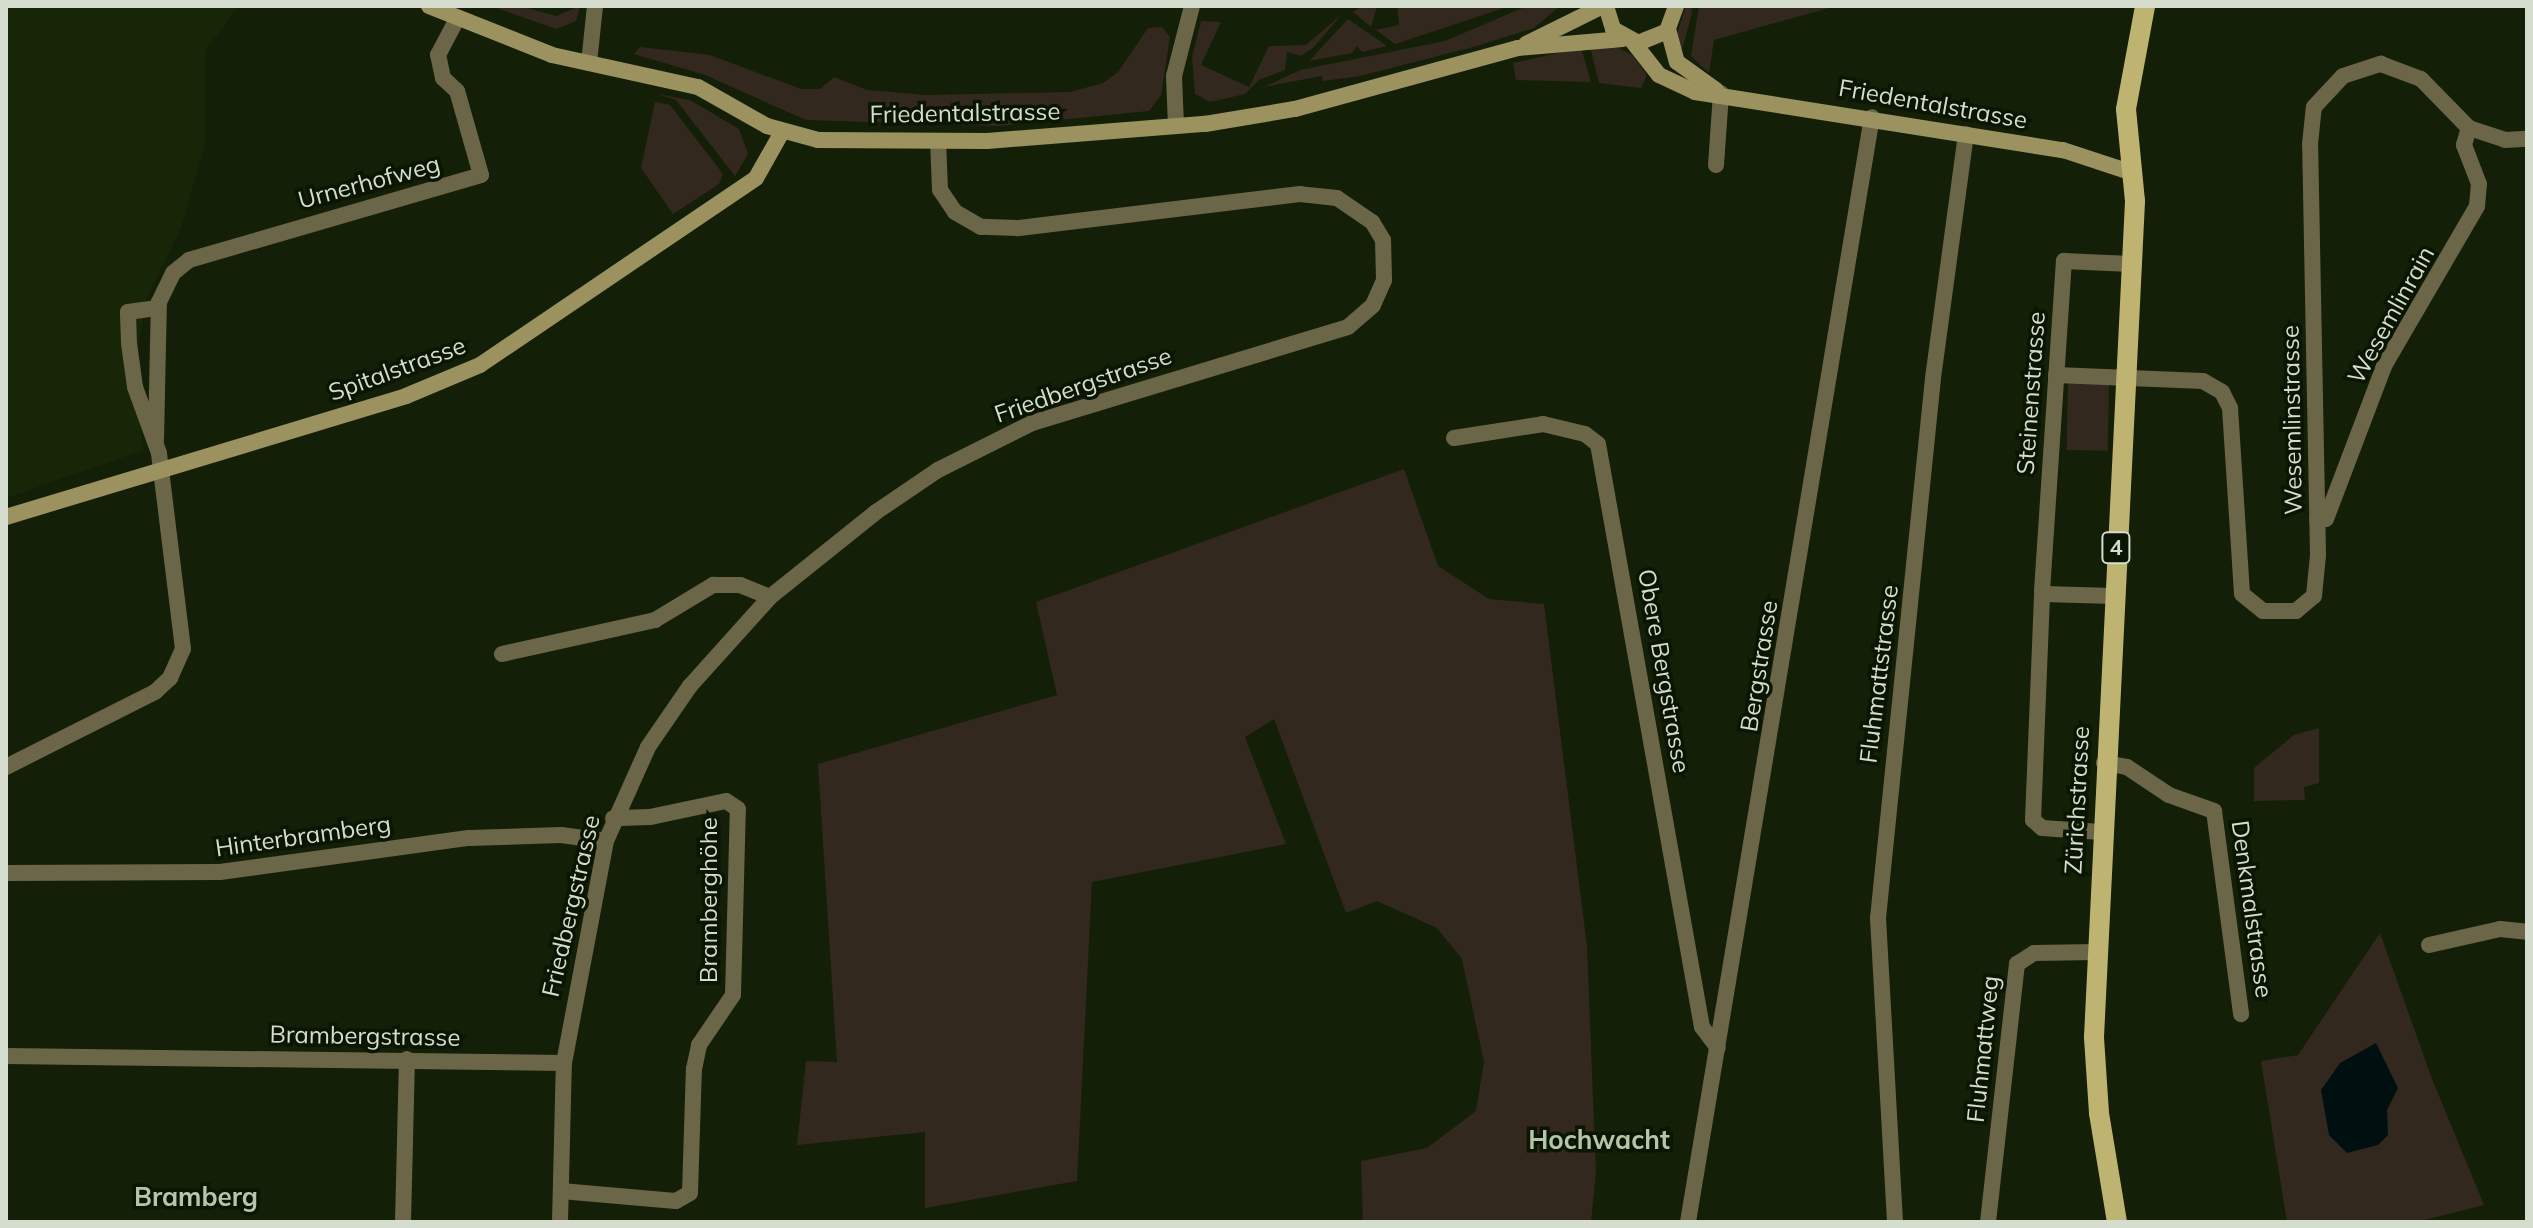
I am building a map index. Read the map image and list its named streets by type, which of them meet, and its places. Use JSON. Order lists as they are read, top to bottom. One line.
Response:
{"streets":{"main road":["Friedentalstrasse","Spitalstrasse","4","Zürichstrasse"],"street":["Urnerhofweg","Wesemlinrain","Friedbergstrasse","Steinenstrasse","Wesemlinstrasse","Bergstrasse","Obere Bergstrasse","Fluhmattstrasse","Hinterbramberg","Bramberghöhe","Denkmalstrasse","Brambergstrasse","Fluhmattweg"]},"crossings":[["Friedentalstrasse","Urnerhofweg"],["Friedentalstrasse","Spitalstrasse"],["Friedentalstrasse","Friedbergstrasse"],["Friedentalstrasse","4"],["Friedentalstrasse","Bergstrasse"],["Friedentalstrasse","Fluhmattstrasse"],["Friedentalstrasse","Zürichstrasse"],["Urnerhofweg","Spitalstrasse"],["Wesemlinrain","Wesemlinstrasse"],["Friedbergstrasse","Hinterbramberg"],["Friedbergstrasse","Bramberghöhe"],["Friedbergstrasse","Brambergstrasse"],["Steinenstrasse","Zürichstrasse"],["Wesemlinstrasse","Zürichstrasse"],["4","Zürichstrasse"],["Bergstrasse","Obere Bergstrasse"],["Zürichstrasse","Denkmalstrasse"],["Zürichstrasse","Fluhmattweg"]],"districts":["Hochwacht","Bramberg"]}
